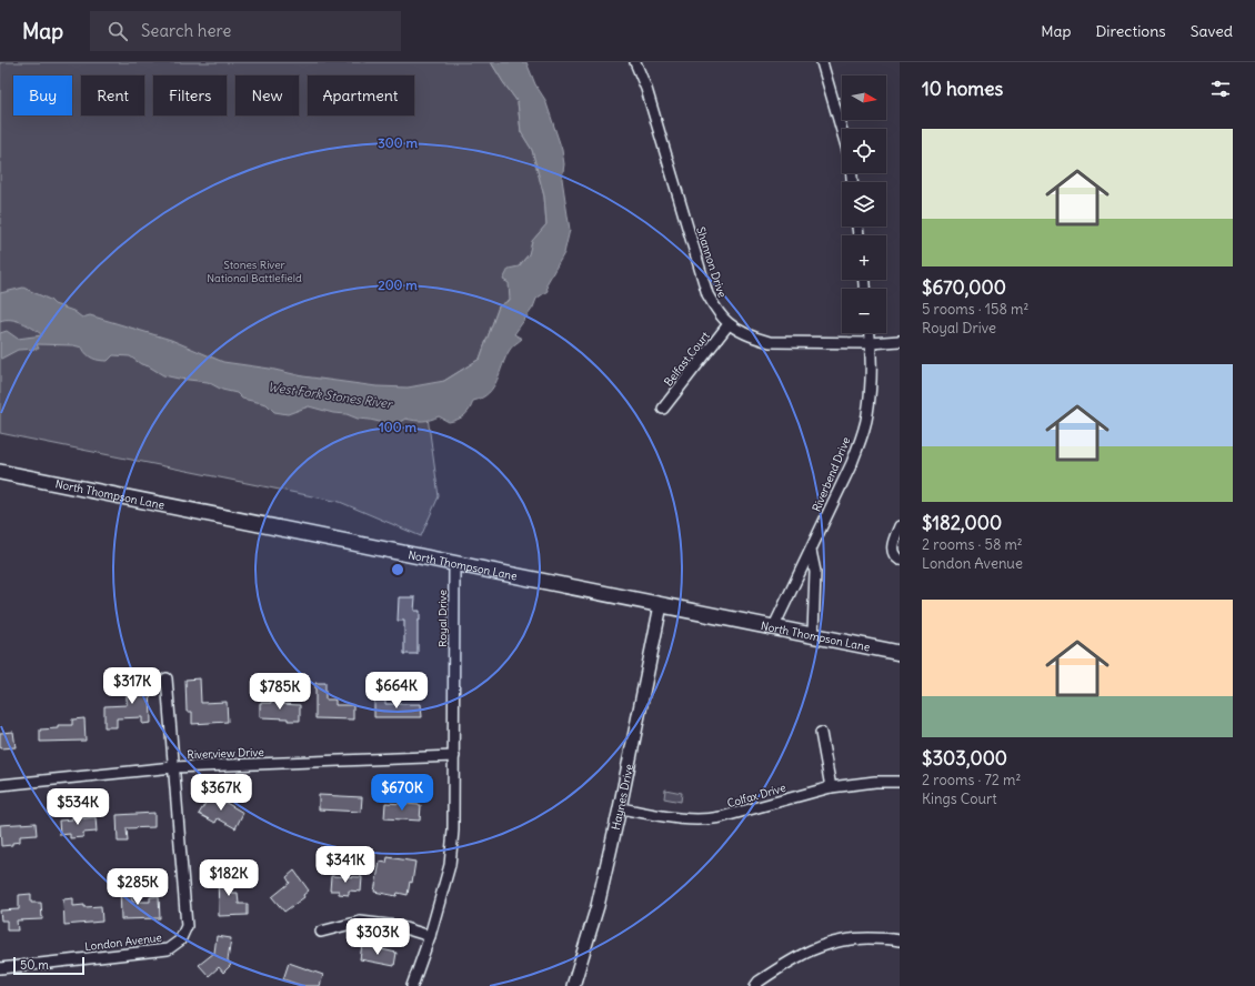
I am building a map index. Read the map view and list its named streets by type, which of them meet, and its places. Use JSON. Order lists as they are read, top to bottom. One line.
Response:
{"streets":{"main road":["North Thompson Lane"],"street":["Shannon Drive","Belfast Court","Riverbend Drive","Royal Drive","Riverview Drive","Colfax Drive","Haynes Drive","London Avenue"]},"crossings":[["Shannon Drive","Belfast Court"],["Shannon Drive","Riverbend Drive"],["Riverbend Drive","North Thompson Lane"],["North Thompson Lane","Royal Drive"],["North Thompson Lane","Haynes Drive"],["Royal Drive","Riverview Drive"],["Riverview Drive","London Avenue"],["Colfax Drive","Haynes Drive"]],"water":["West Fork Stones River"],"parks":["Stones River National Battlefield"],"scale_bar":"50 m","north":"right","page":{"header":"Map","search":"Search here","nav":["Map","Directions","Saved"],"heading":"10 homes","map_buttons":["+","−"],"chip":["Buy","Rent","Filters","New","Apartment"],"list":[{"name":"$670,000","note":"5 rooms · 158 m² · Royal Drive"},{"name":"$182,000","note":"2 rooms · 58 m² · London Avenue"},{"name":"$303,000","note":"2 rooms · 72 m² · Kings Court"}],"price":["$317K","$664K","$785K","$367K","$670K","$534K","$341K","$182K","$285K","$303K"],"scale":"50 m"},"rings":["300 m","200 m","100 m"]}
